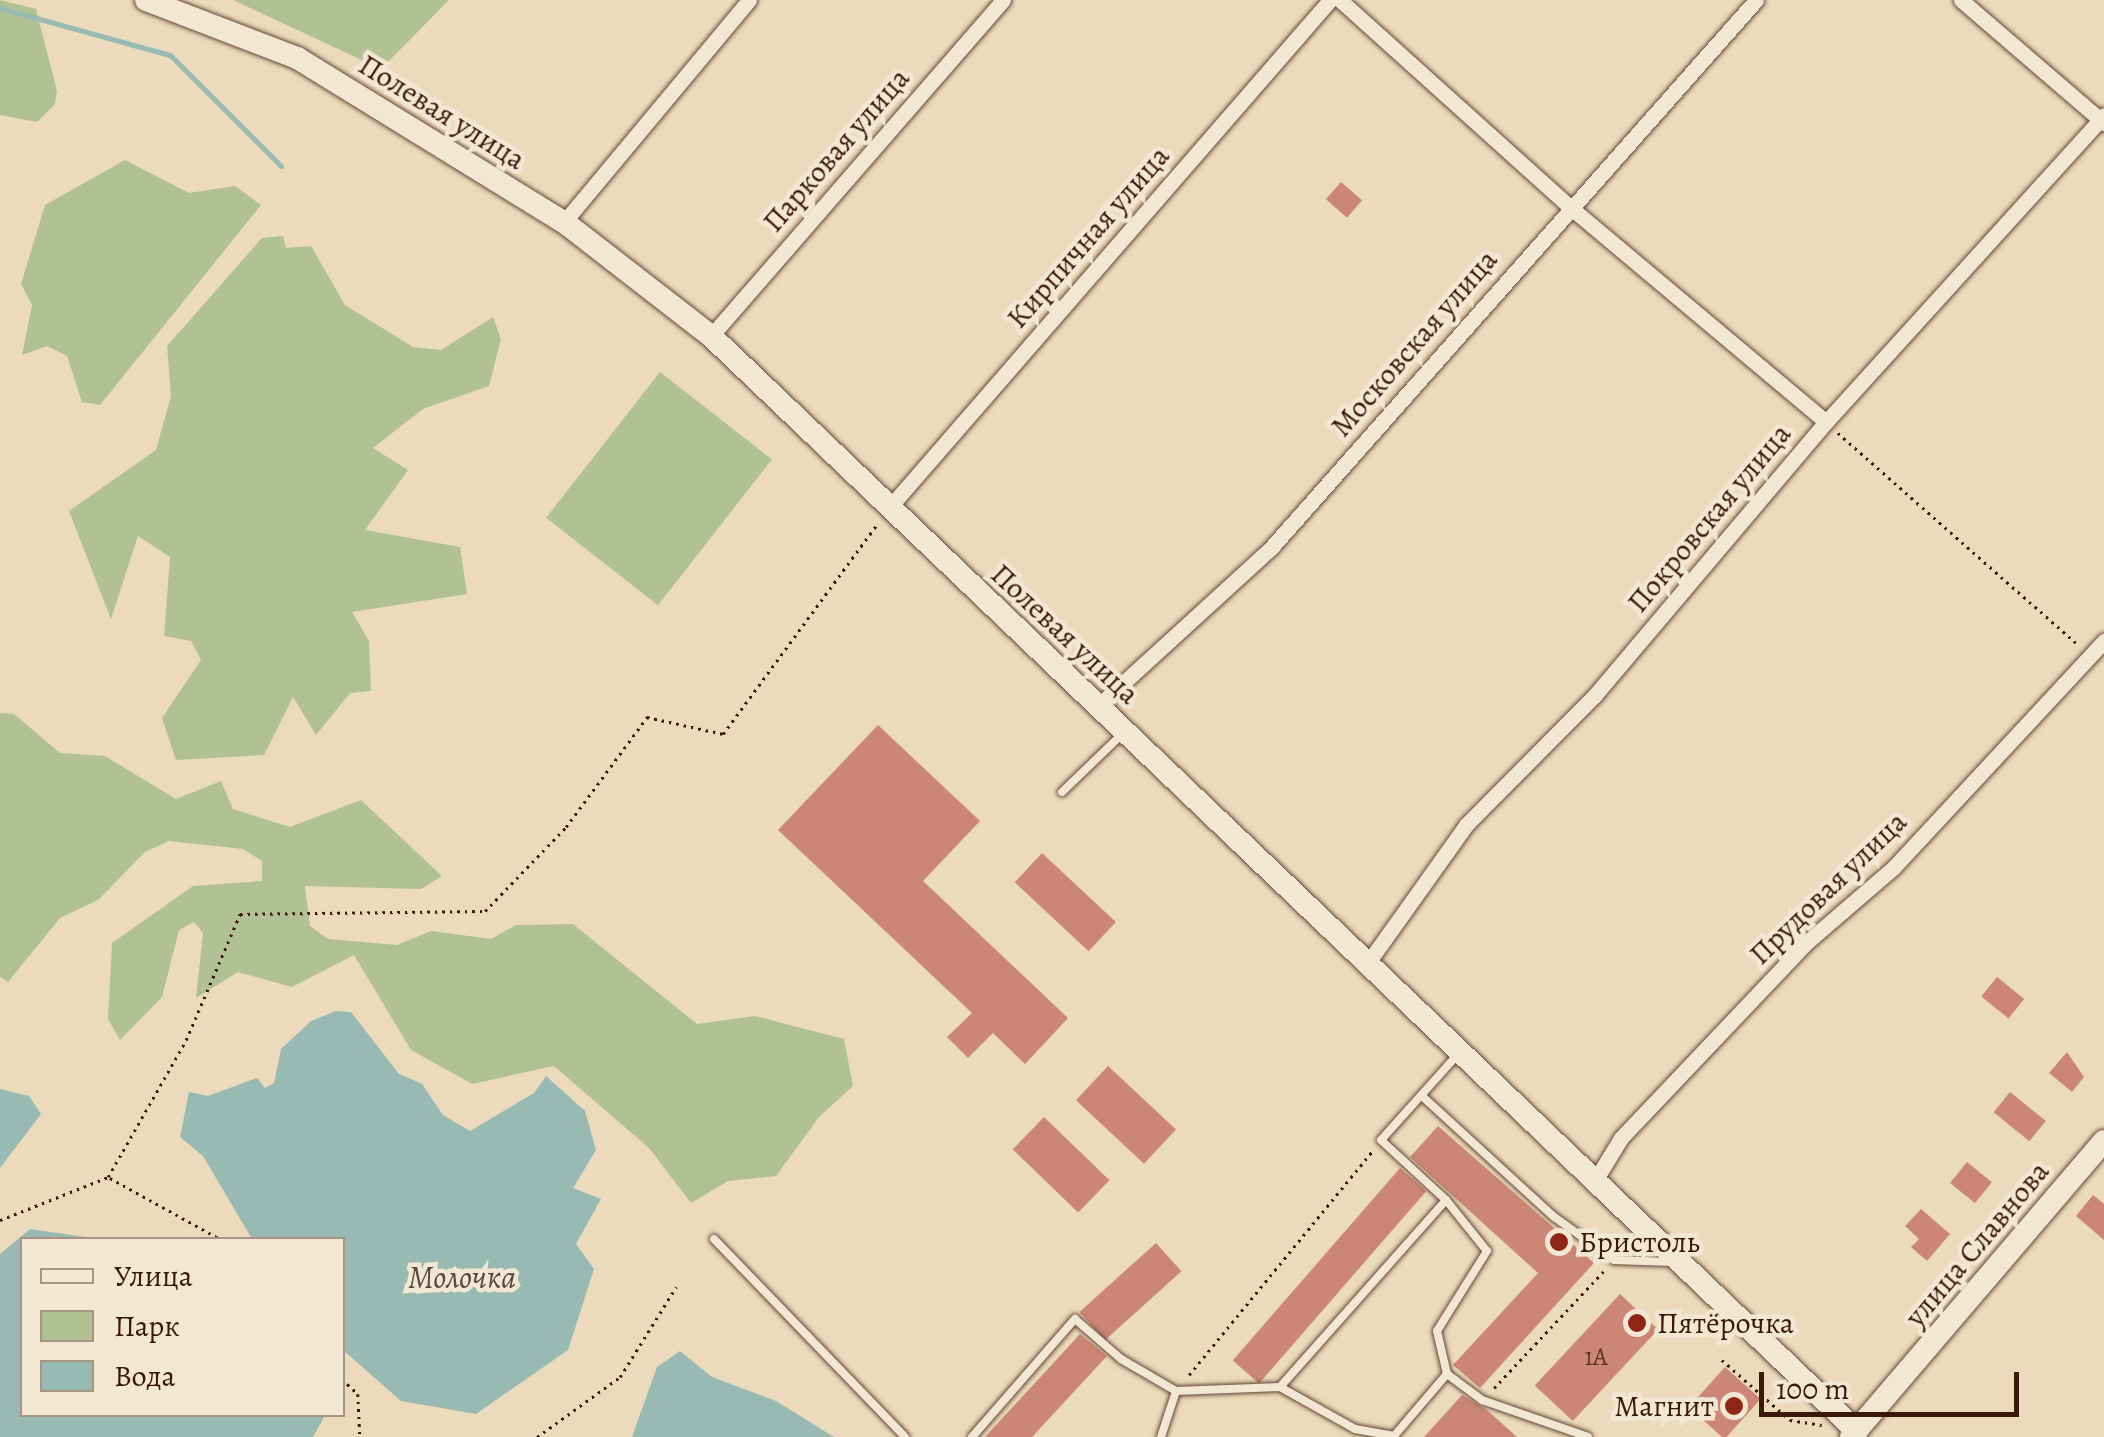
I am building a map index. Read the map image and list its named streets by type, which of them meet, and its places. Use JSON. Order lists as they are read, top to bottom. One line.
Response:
{"streets":{"street":["Полевая улица","Парковая улица","Кирпичная улица","Московская улица","Покровская улица","Прудовая улица","улица Славнова"]},"crossings":[["Полевая улица","Парковая улица"],["Полевая улица","Кирпичная улица"],["Полевая улица","Московская улица"],["Полевая улица","Покровская улица"],["Полевая улица","Прудовая улица"],["Полевая улица","улица Славнова"]],"water":["Молочка"],"places":["Бристоль","Пятёрочка","Магнит"],"house_numbers":["1А"],"legend":["Улица","Парк","Вода"],"scale_bar":"100 m"}
